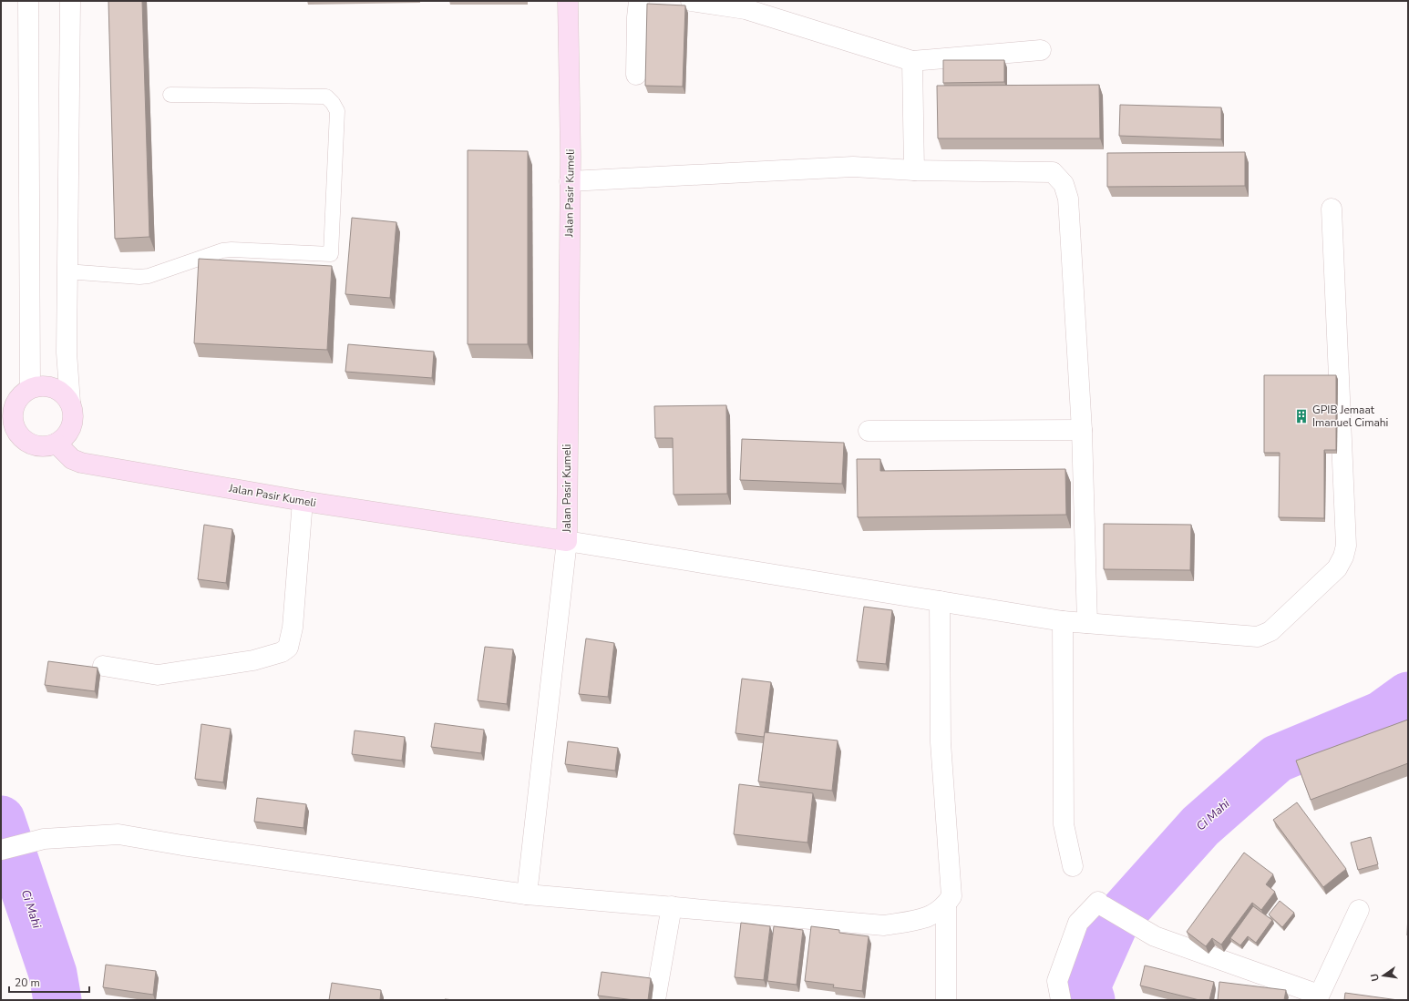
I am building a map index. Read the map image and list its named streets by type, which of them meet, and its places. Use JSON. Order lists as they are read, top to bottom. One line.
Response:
{"streets":{"street":["Jalan Pasir Kumeli"]},"water":["Ci Mahi"],"places":{"building":["GPIB Jemaat Imanuel Cimahi"]},"scale_bar":"20 m","north":"left"}
